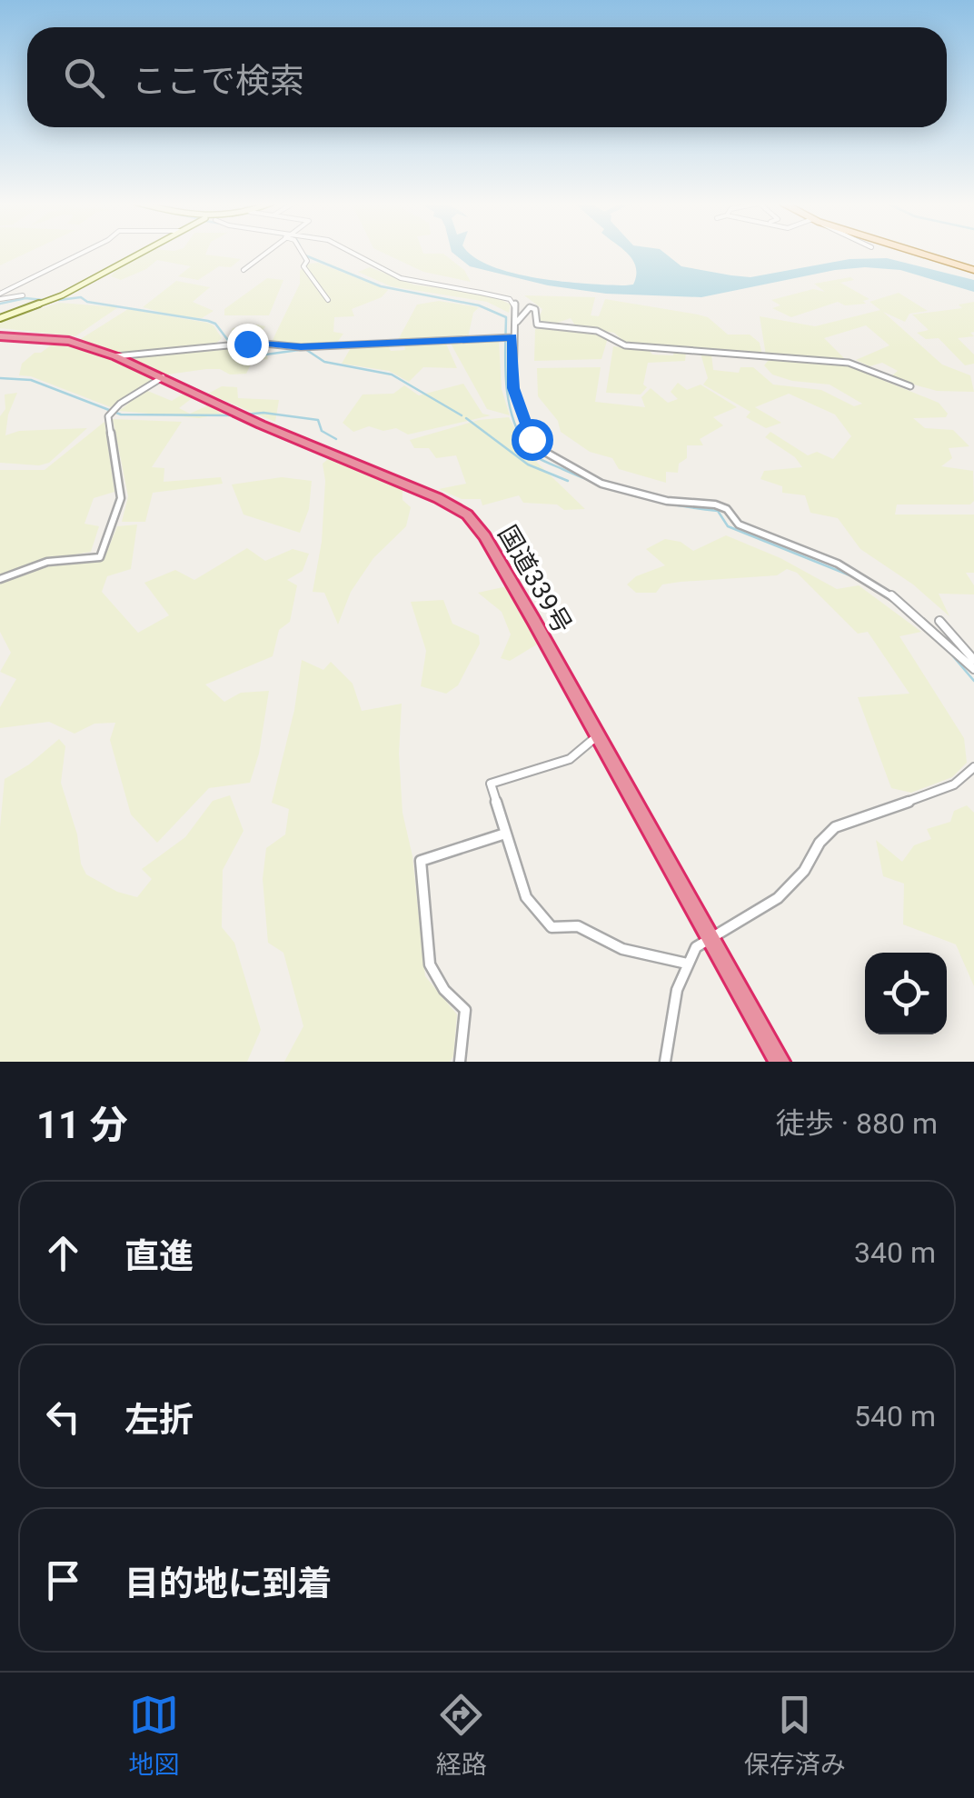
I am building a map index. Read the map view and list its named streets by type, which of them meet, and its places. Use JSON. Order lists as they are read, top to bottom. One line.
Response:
{"streets":{"highway":["国道339号"]},"page":{"search":"ここで検索","heading":["11 分","徒歩 · 880 m"],"list":[["直進","340 m"],["左折","540 m"],"目的地に到着"],"nav":["地図","経路","保存済み"]}}
